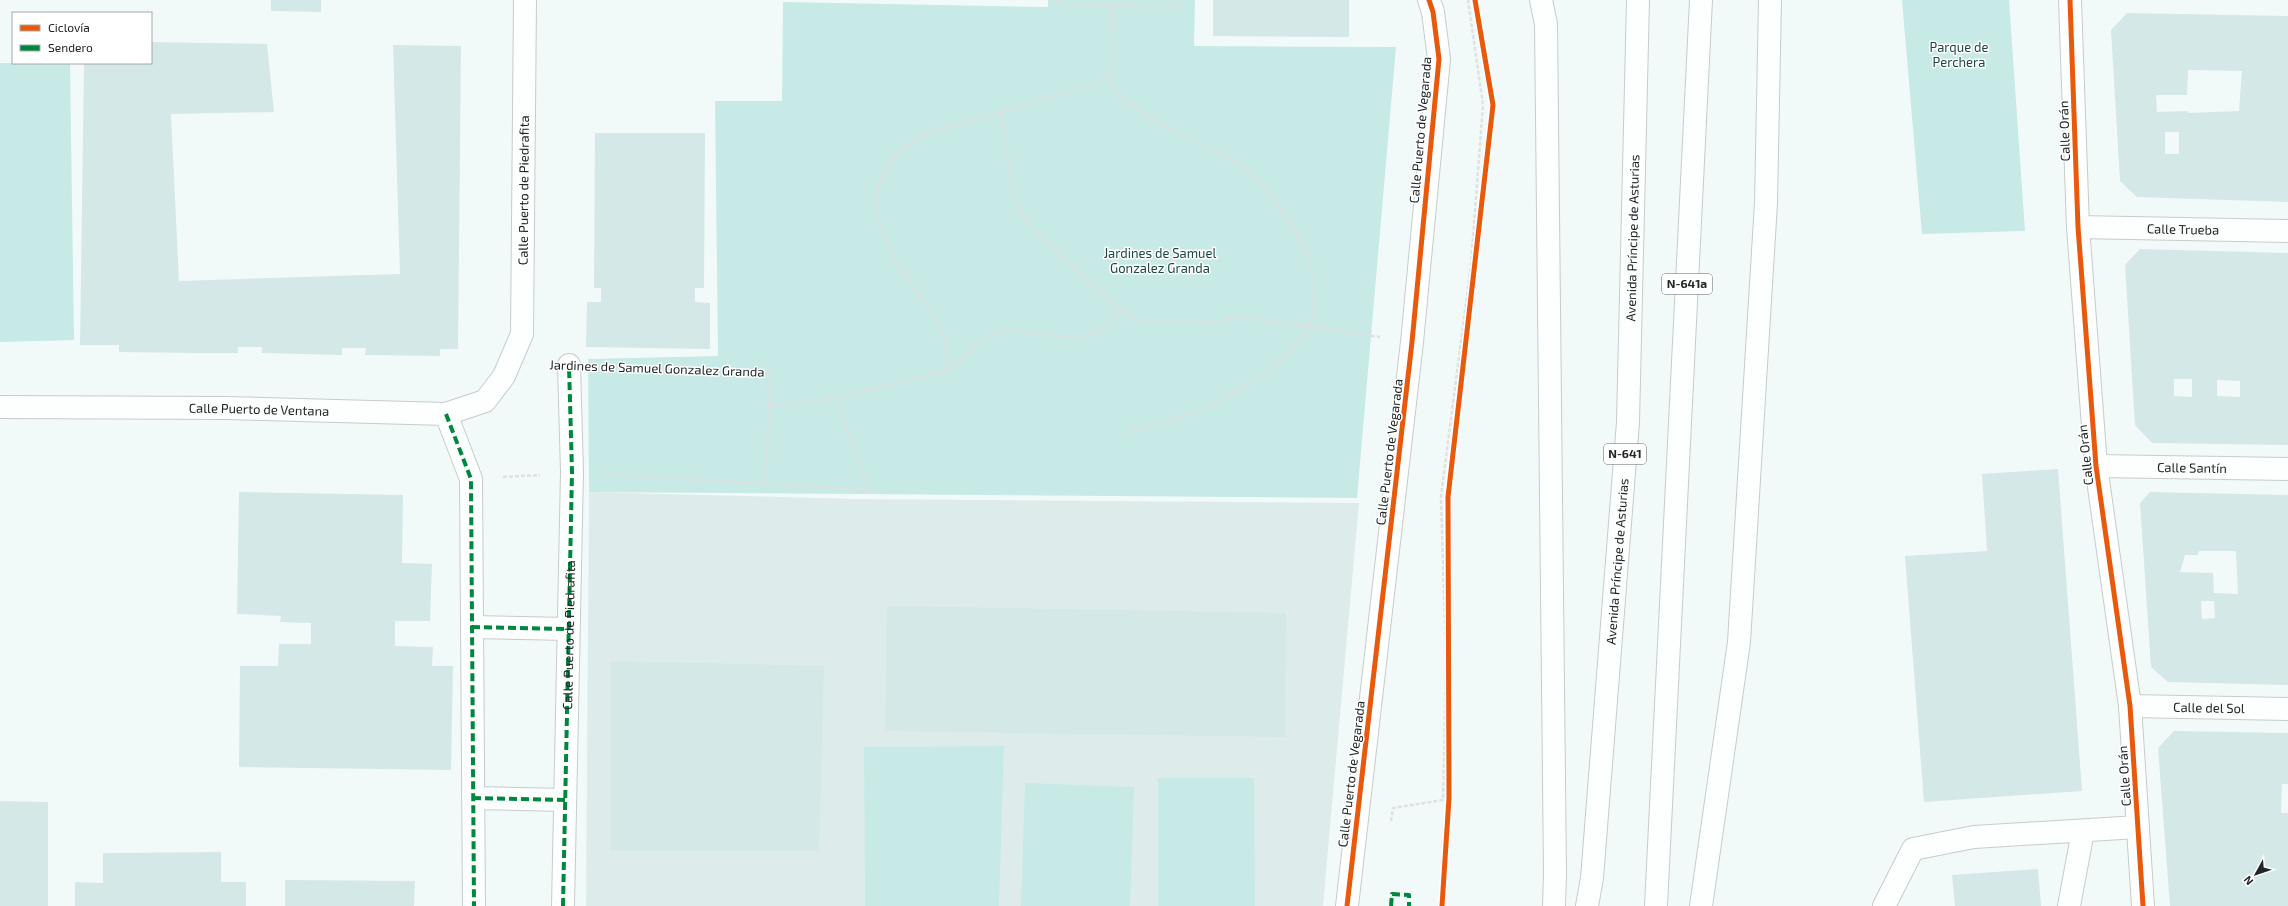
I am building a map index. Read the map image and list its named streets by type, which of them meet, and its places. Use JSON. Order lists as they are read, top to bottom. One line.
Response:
{"streets":{"main road":["Calle Puerto de Vegarada","Calle Orán","Calle Puerto de Piedrafita","Calle Trueba","Avenida Príncipe de Asturias","N-641a","Calle Puerto de Ventana","N-641","Calle Santín","Calle del Sol"],"path":["Jardines de Samuel Gonzalez Granda"]},"crossings":[["Calle Orán","Calle Trueba"],["Calle Orán","Calle Santín"],["Calle Orán","Calle del Sol"],["Calle Puerto de Piedrafita","Jardines de Samuel Gonzalez Granda"],["Calle Puerto de Piedrafita","Calle Puerto de Ventana"]],"parks":["Parque de Perchera","Jardines de Samuel Gonzalez Granda"],"legend":["Ciclovía","Sendero"],"north":"bottom left"}
